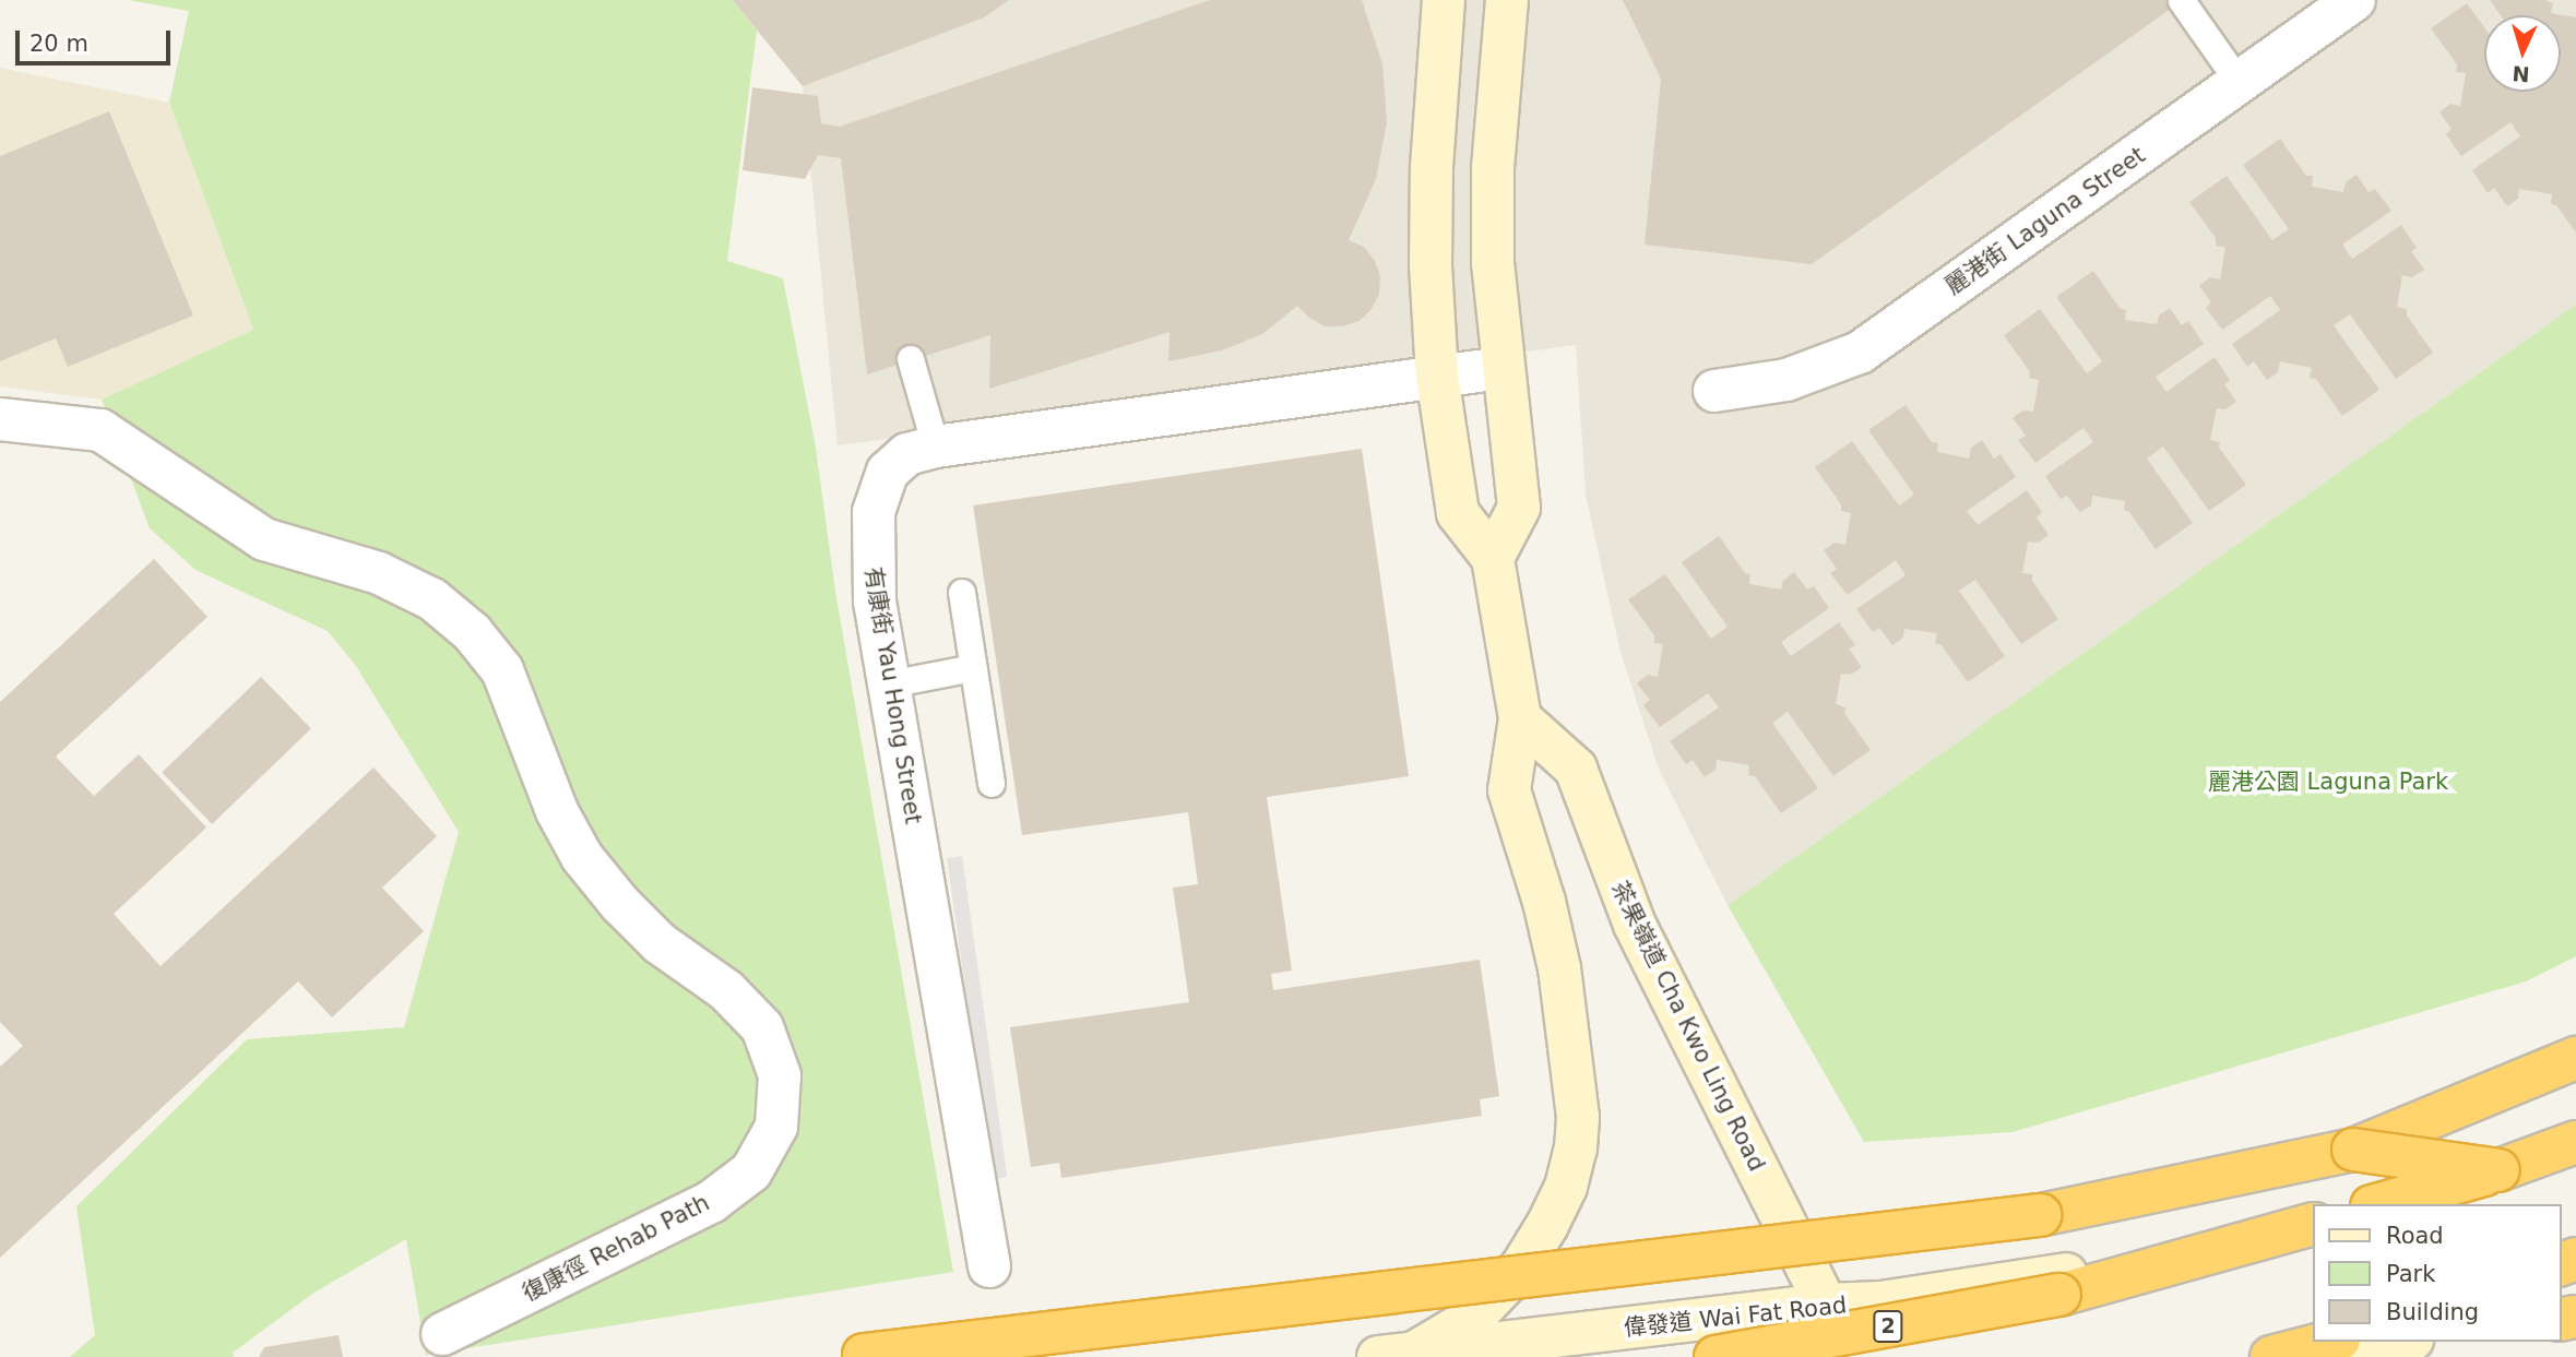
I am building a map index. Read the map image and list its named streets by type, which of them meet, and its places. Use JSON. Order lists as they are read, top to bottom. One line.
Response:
{"streets":{"highway":["2"],"street":["麗港街 Laguna Street","有康街 Yau Hong Street","茶果嶺道 Cha Kwo Ling Road","復康徑 Rehab Path","偉發道 Wai Fat Road"]},"crossings":[["茶果嶺道 Cha Kwo Ling Road","偉發道 Wai Fat Road"]],"parks":["麗港公園 Laguna Park"],"legend":["Road","Park","Building"],"scale_bar":"20 m","north":"bottom"}
